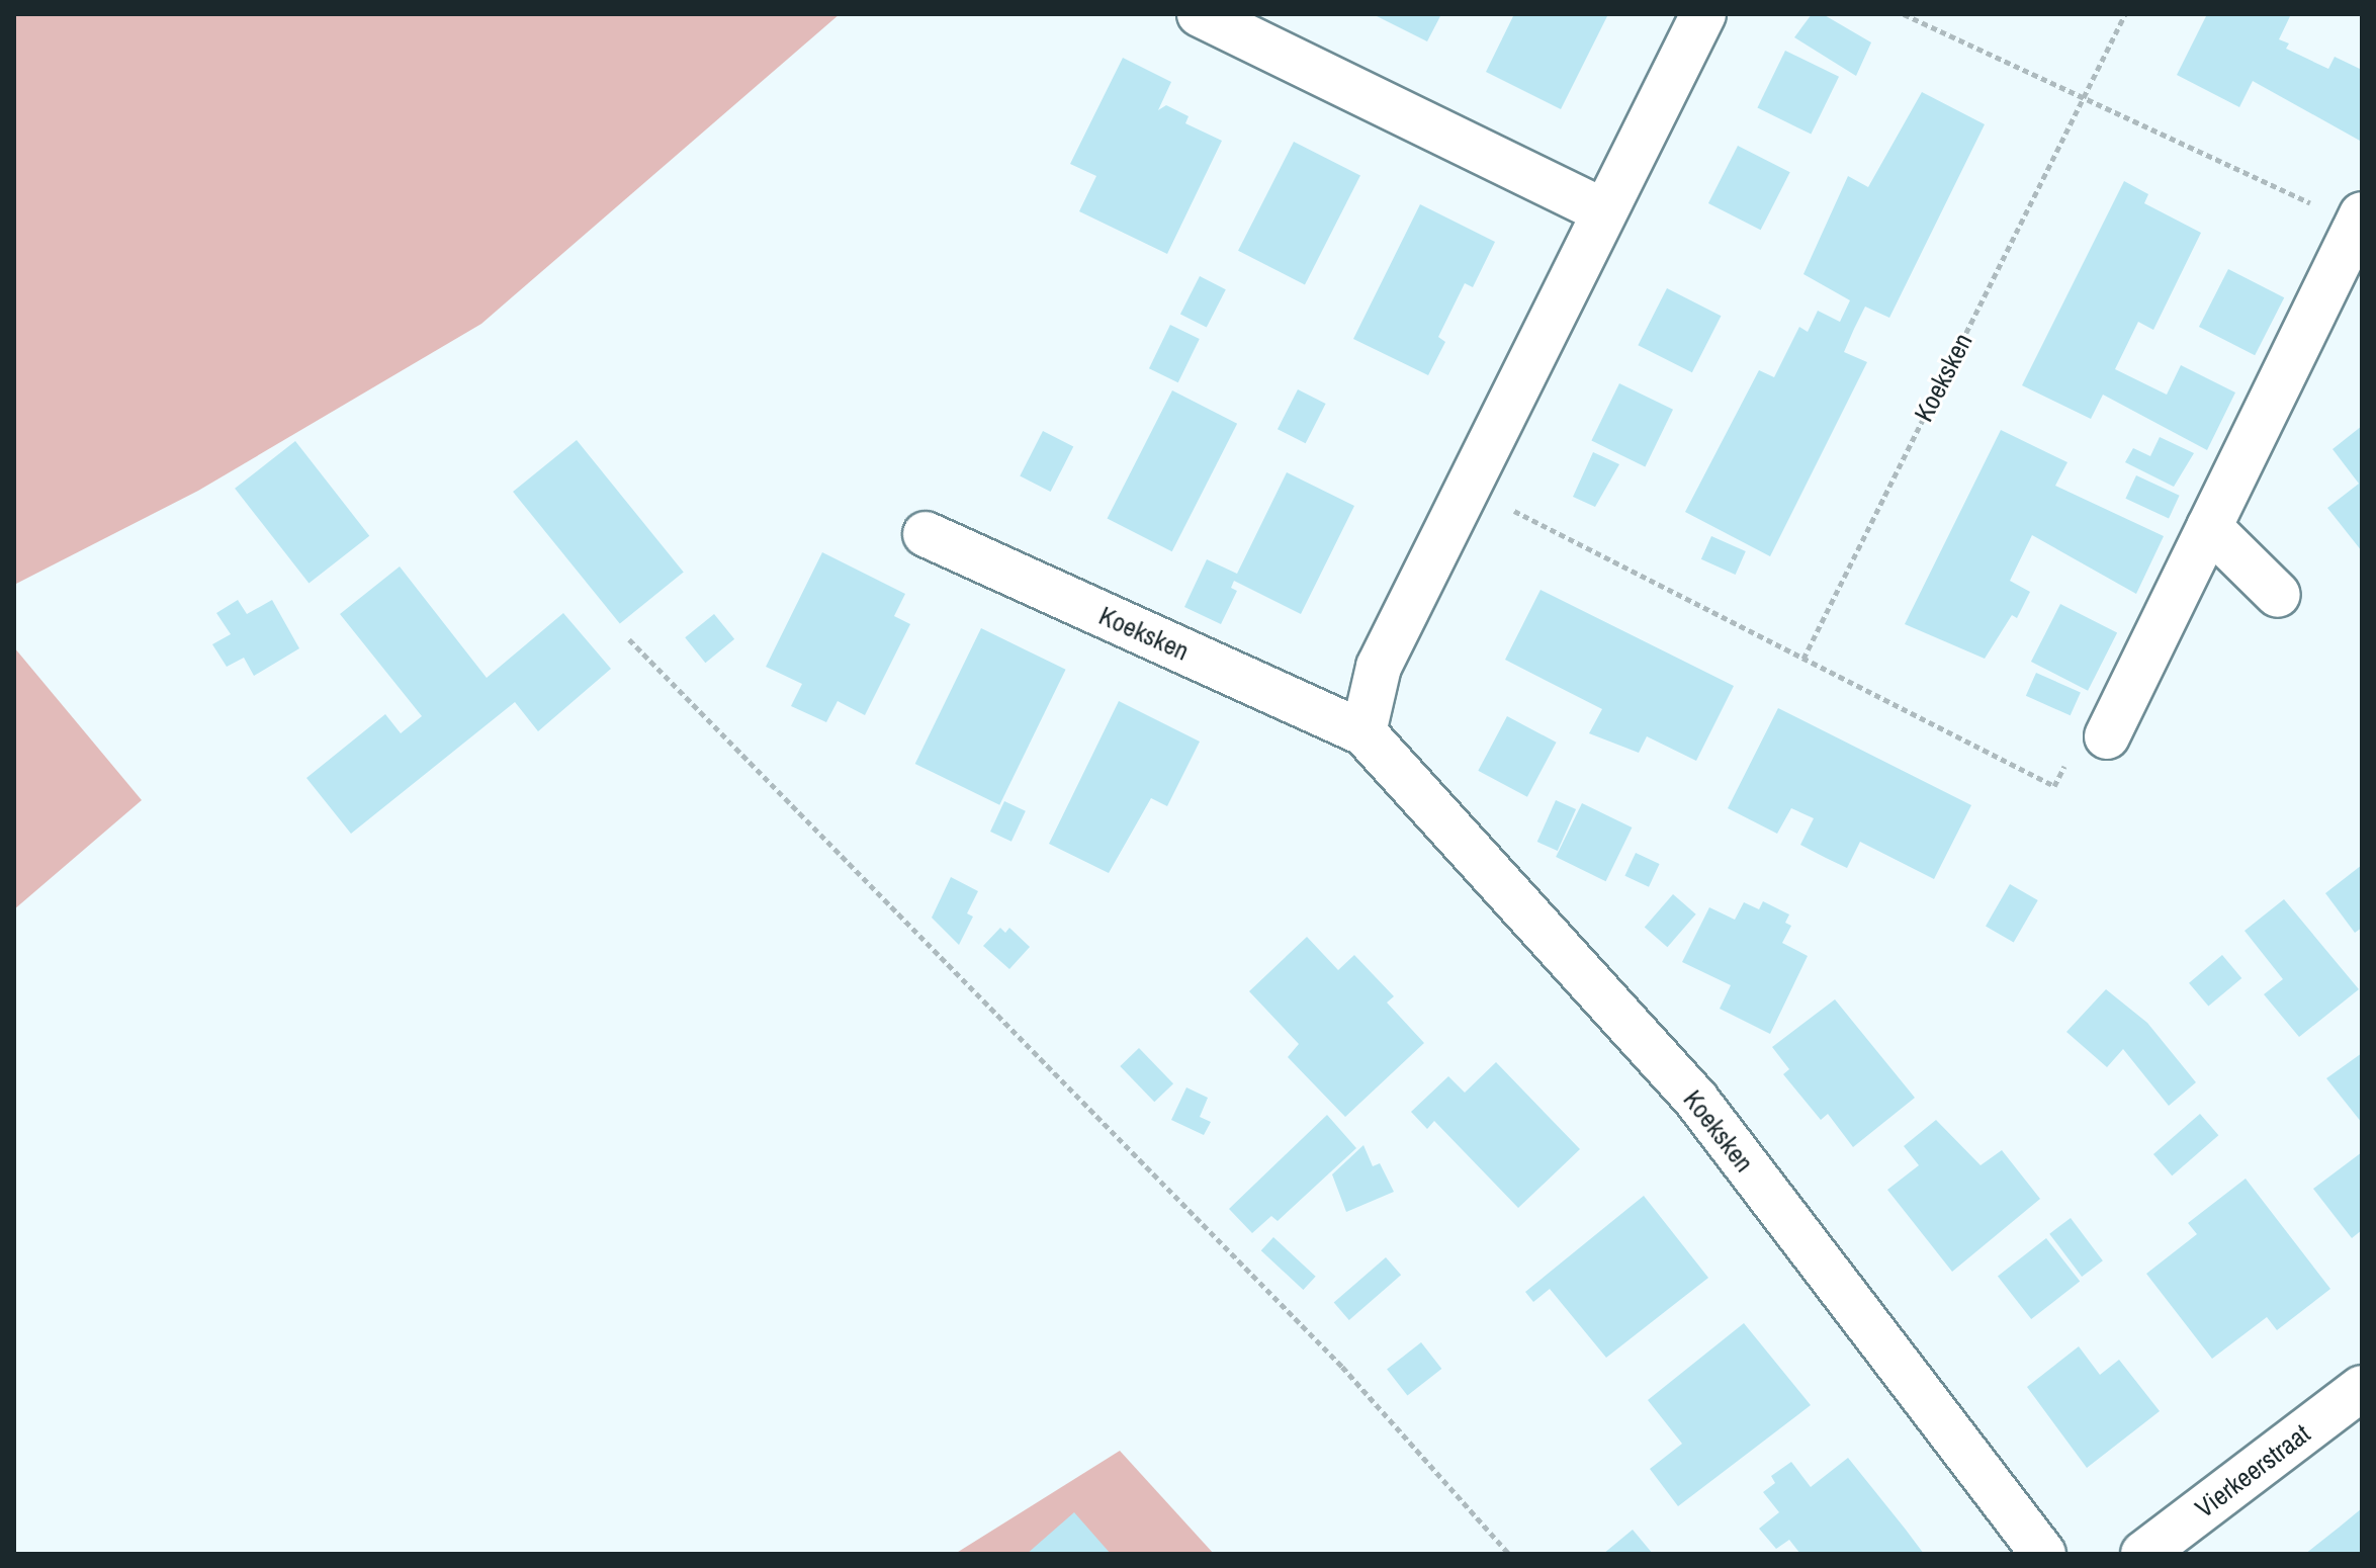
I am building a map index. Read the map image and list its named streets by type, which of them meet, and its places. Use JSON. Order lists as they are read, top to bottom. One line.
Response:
{"streets":{"street":["Koeksken","Vierkeerstraat"]}}
